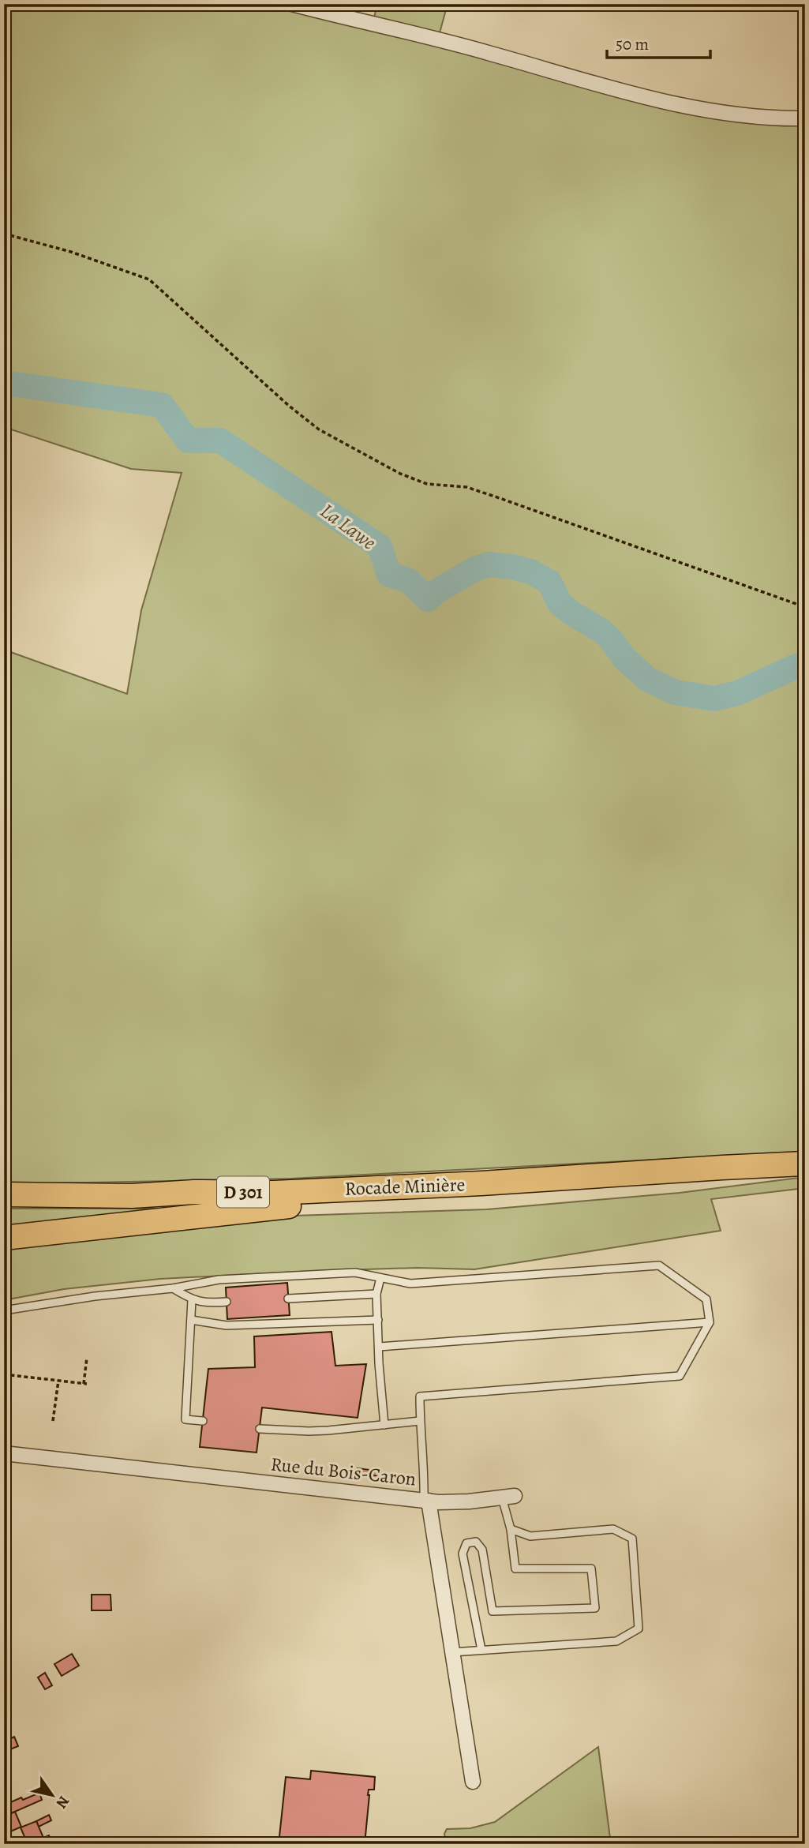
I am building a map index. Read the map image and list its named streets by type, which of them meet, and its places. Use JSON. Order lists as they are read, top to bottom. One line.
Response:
{"streets":{"highway":["Rocade Minière","D 301"],"street":["Rue du Bois-Caron"]},"water":["La Lawe"],"scale_bar":"50 m","north":"bottom right"}
